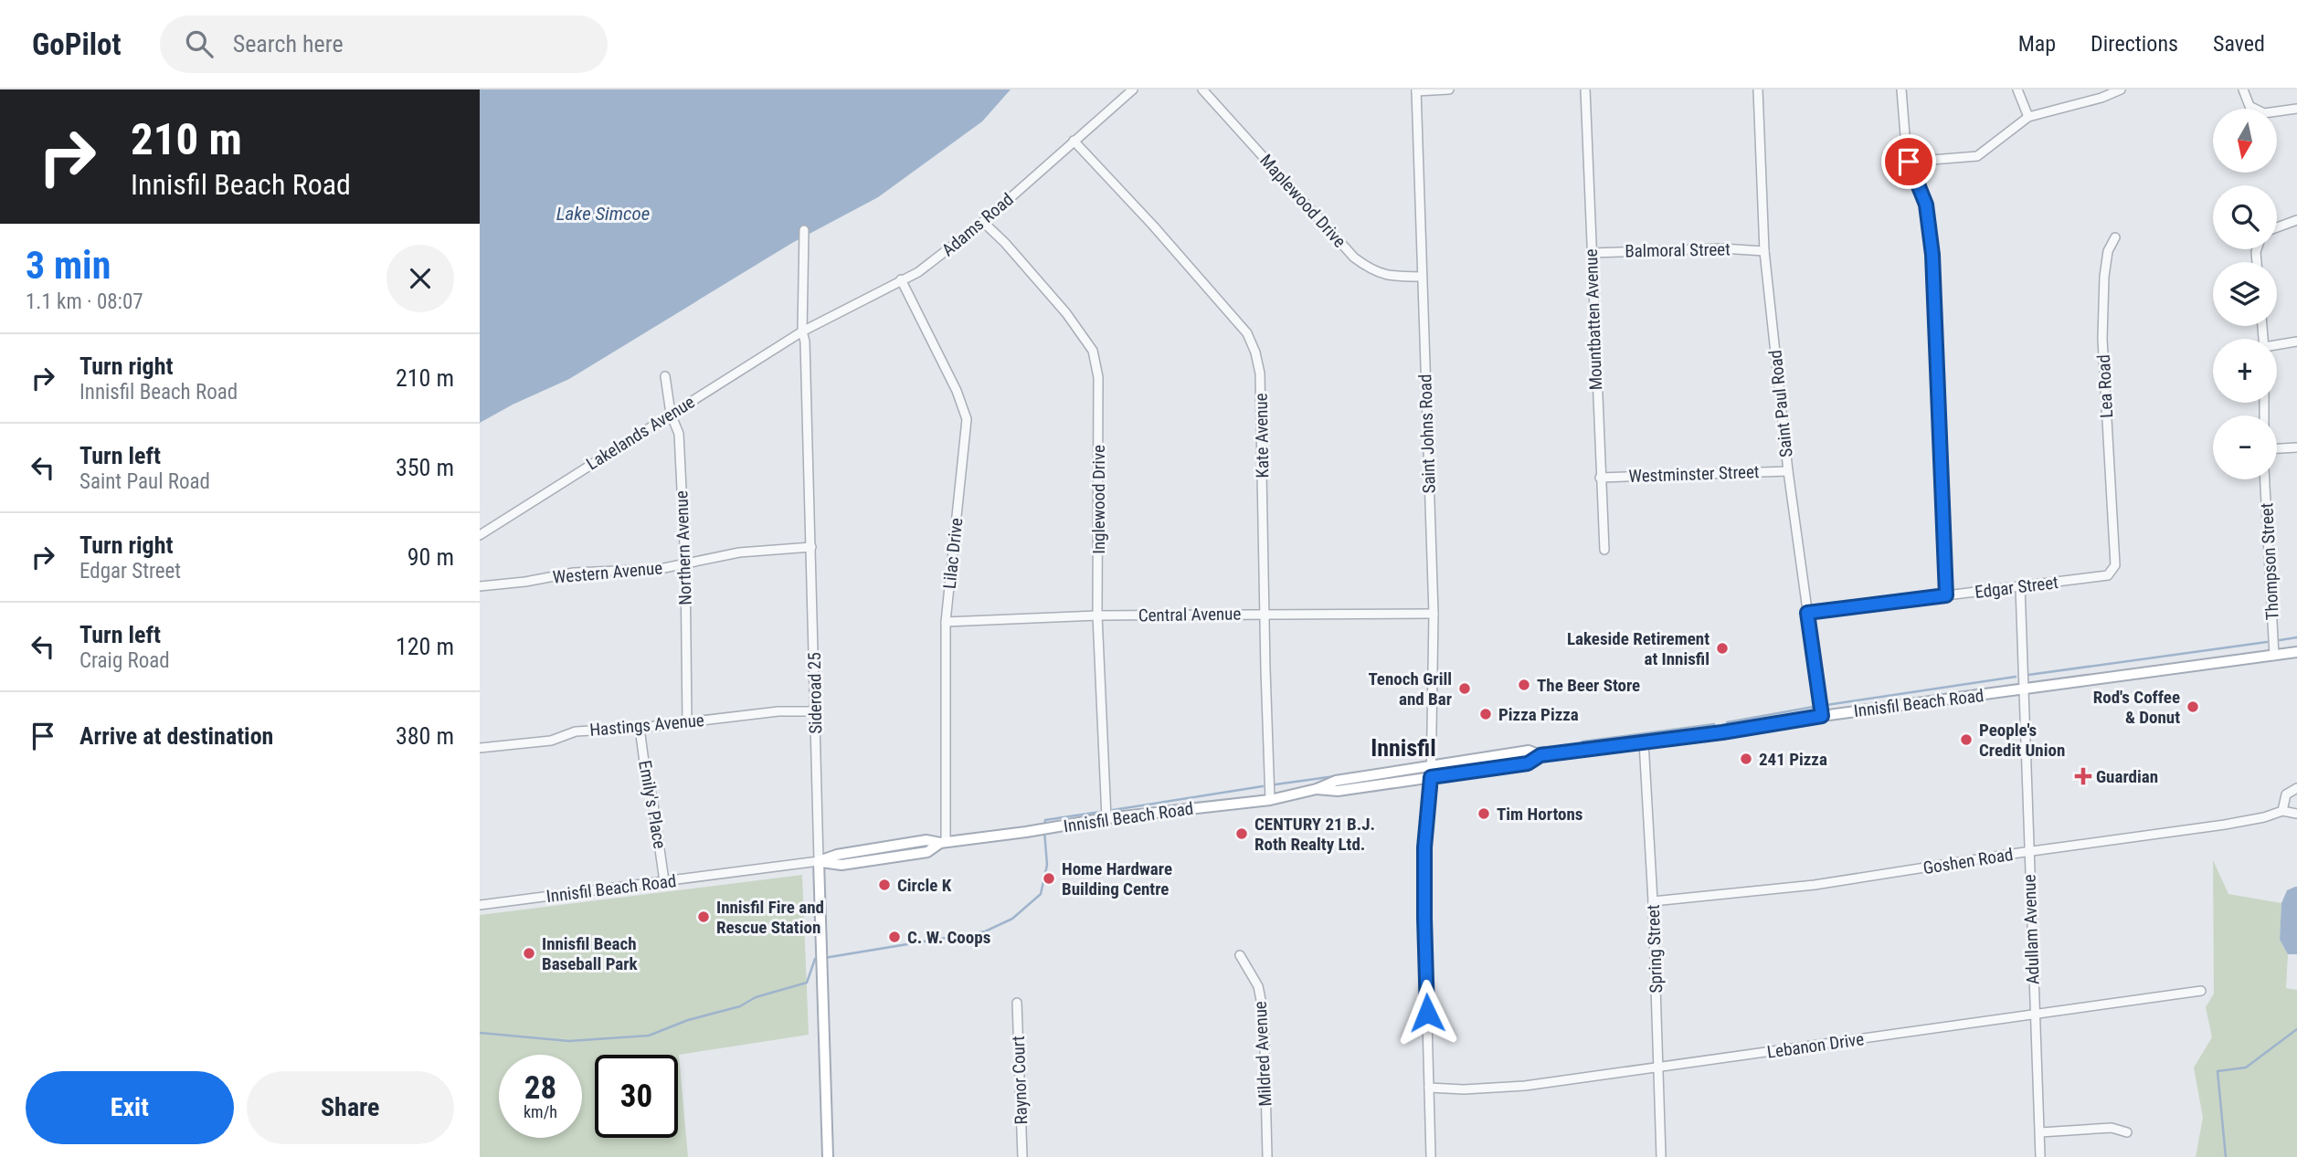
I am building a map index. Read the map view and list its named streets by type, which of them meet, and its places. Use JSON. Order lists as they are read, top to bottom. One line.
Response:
{"streets":{"main road":["Sideroad 25","Innisfil Beach Road"],"street":["Maplewood Drive","Adams Road","Balmoral Street","Mountbatten Avenue","Lea Road","Saint Paul Road","Lakelands Avenue","Saint Johns Road","Kate Avenue","Westminster Street","Inglewood Drive","Northern Avenue","Lilac Drive","Thompson Street","Western Avenue","Edgar Street","Central Avenue","Hastings Avenue","Emily's Place","Goshen Road","Adullam Avenue","Spring Street","Lebanon Drive","Mildred Avenue","Raynor Court"]},"crossings":[["Maplewood Drive","Saint Johns Road"],["Adams Road","Lakelands Avenue"],["Adams Road","Kate Avenue"],["Adams Road","Inglewood Drive"],["Adams Road","Lilac Drive"],["Adams Road","Sideroad 25"],["Balmoral Street","Mountbatten Avenue"],["Balmoral Street","Saint Paul Road"],["Mountbatten Avenue","Westminster Street"],["Lea Road","Edgar Street"],["Saint Paul Road","Westminster Street"],["Saint Paul Road","Edgar Street"],["Saint Paul Road","Innisfil Beach Road"],["Lakelands Avenue","Northern Avenue"],["Lakelands Avenue","Sideroad 25"],["Saint Johns Road","Central Avenue"],["Saint Johns Road","Innisfil Beach Road"],["Saint Johns Road","Lebanon Drive"],["Kate Avenue","Central Avenue"],["Kate Avenue","Innisfil Beach Road"],["Inglewood Drive","Central Avenue"],["Inglewood Drive","Innisfil Beach Road"],["Northern Avenue","Western Avenue"],["Northern Avenue","Hastings Avenue"],["Lilac Drive","Central Avenue"],["Lilac Drive","Innisfil Beach Road"],["Thompson Street","Innisfil Beach Road"],["Western Avenue","Sideroad 25"],["Edgar Street","Adullam Avenue"],["Sideroad 25","Innisfil Beach Road"],["Sideroad 25","Hastings Avenue"],["Innisfil Beach Road","Emily's Place"],["Innisfil Beach Road","Adullam Avenue"],["Innisfil Beach Road","Spring Street"],["Hastings Avenue","Emily's Place"],["Goshen Road","Adullam Avenue"],["Goshen Road","Spring Street"],["Adullam Avenue","Lebanon Drive"],["Spring Street","Lebanon Drive"]],"districts":["Innisfil"],"water":["Lake Simcoe"],"places":{"other":["Lakeside Retirement at Innisfil","The Beer Store","Tenoch Grill and Bar","Rod's Coffee & Donut","Pizza Pizza","People's Credit Union","241 Pizza","Tim Hortons","CENTURY 21 B.J. Roth Realty Ltd.","Home Hardware Building Centre","Circle K","Innisfil Fire and Rescue Station","C. W. Coops","Innisfil Beach Baseball Park"],"health":["Guardian"]},"north":"bottom","page":{"header":"GoPilot","search":"Search here","nav":["Map","Directions","Saved"],"turn":["210 m","Innisfil Beach Road"],"map_buttons":["+","−"],"heading":["3 min","1.1 km · 08:07"],"list":[{"name":"Turn right","note":"Innisfil Beach Road","value":"210 m"},{"name":"Turn left","note":"Saint Paul Road","value":"350 m"},{"name":"Turn right","note":"Edgar Street","value":"90 m"},{"name":"Turn left","note":"Craig Road","value":"120 m"},{"name":"Arrive at destination","value":"380 m"}],"speed":"28 km/h","limit":"30","buttons":["Exit","Share"]}}
